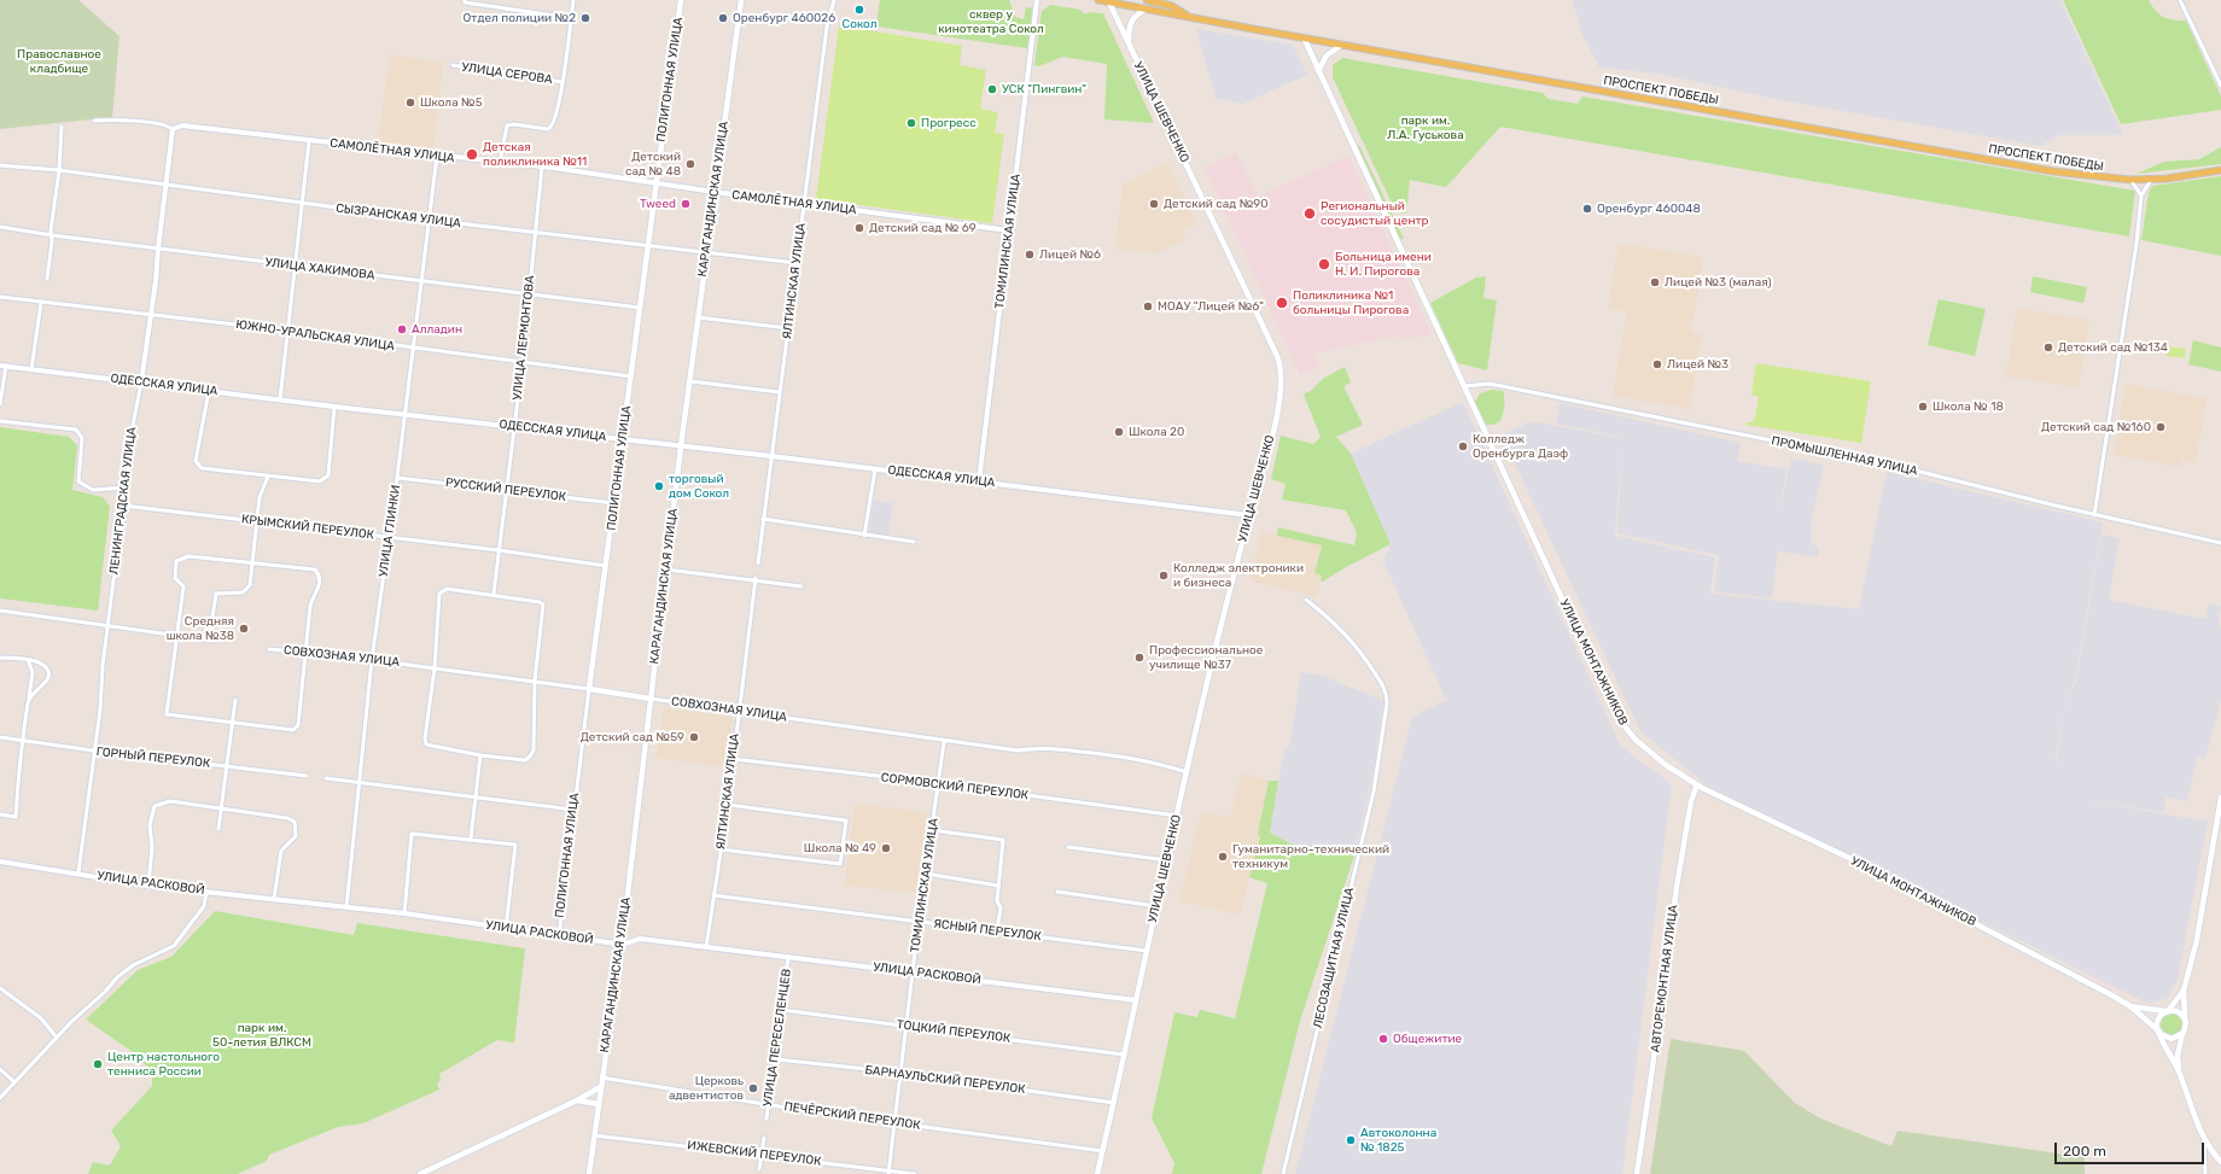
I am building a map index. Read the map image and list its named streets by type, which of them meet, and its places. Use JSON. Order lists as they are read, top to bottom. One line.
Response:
{"streets":{"main road":["ПОЛИГОННАЯ УЛИЦА","ПРОСПЕКТ ПОБЕДЫ","УЛИЦА ШЕВЧЕНКО","КАРАГАНДИНСКАЯ УЛИЦА","СОВХОЗНАЯ УЛИЦА","УЛИЦА МОНТАЖНИКОВ","АВТОРЕМОНТНАЯ УЛИЦА"],"street":["УЛИЦА СЕРОВА","САМОЛЁТНАЯ УЛИЦА","СЫЗРАНСКАЯ УЛИЦА","ТОМИЛИНСКАЯ УЛИЦА","УЛИЦА ХАКИМОВА","ЯЛТИНСКАЯ УЛИЦА","ЮЖНО-УРАЛЬСКАЯ УЛИЦА","УЛИЦА ЛЕРМОНТОВА","ОДЕССКАЯ УЛИЦА","ПРОМЫШЛЕННАЯ УЛИЦА","РУССКИЙ ПЕРЕУЛОК","ЛЕНИНГРАДСКАЯ УЛИЦА","КРЫМСКИЙ ПЕРЕУЛОК","УЛИЦА ГЛИНКИ","ГОРНЫЙ ПЕРЕУЛОК","СОРМОВСКИЙ ПЕРЕУЛОК","УЛИЦА РАСКОВОЙ","ЯСНЫЙ ПЕРЕУЛОК","ЛЕСОЗАЩИТНАЯ УЛИЦА","ТОЦКИЙ ПЕРЕУЛОК","УЛИЦА ПЕРЕСЕЛЕНЦЕВ","БАРНАУЛЬСКИЙ ПЕРЕУЛОК","ПЕЧЁРСКИЙ ПЕРЕУЛОК","ИЖЕВСКИЙ ПЕРЕУЛОК"]},"crossings":[["ПОЛИГОННАЯ УЛИЦА","САМОЛЁТНАЯ УЛИЦА"],["ПОЛИГОННАЯ УЛИЦА","СЫЗРАНСКАЯ УЛИЦА"],["ПОЛИГОННАЯ УЛИЦА","УЛИЦА ХАКИМОВА"],["ПОЛИГОННАЯ УЛИЦА","ЮЖНО-УРАЛЬСКАЯ УЛИЦА"],["ПОЛИГОННАЯ УЛИЦА","ОДЕССКАЯ УЛИЦА"],["ПОЛИГОННАЯ УЛИЦА","РУССКИЙ ПЕРЕУЛОК"],["ПОЛИГОННАЯ УЛИЦА","КРЫМСКИЙ ПЕРЕУЛОК"],["ПОЛИГОННАЯ УЛИЦА","СОВХОЗНАЯ УЛИЦА"],["ПОЛИГОННАЯ УЛИЦА","УЛИЦА РАСКОВОЙ"],["ПРОСПЕКТ ПОБЕДЫ","УЛИЦА ШЕВЧЕНКО"],["ПРОСПЕКТ ПОБЕДЫ","УЛИЦА МОНТАЖНИКОВ"],["УЛИЦА ШЕВЧЕНКО","ОДЕССКАЯ УЛИЦА"],["УЛИЦА ШЕВЧЕНКО","СОВХОЗНАЯ УЛИЦА"],["УЛИЦА ШЕВЧЕНКО","СОРМОВСКИЙ ПЕРЕУЛОК"],["УЛИЦА ШЕВЧЕНКО","УЛИЦА РАСКОВОЙ"],["УЛИЦА ШЕВЧЕНКО","ЯСНЫЙ ПЕРЕУЛОК"],["УЛИЦА ШЕВЧЕНКО","ТОЦКИЙ ПЕРЕУЛОК"],["УЛИЦА ШЕВЧЕНКО","БАРНАУЛЬСКИЙ ПЕРЕУЛОК"],["УЛИЦА ШЕВЧЕНКО","ПЕЧЁРСКИЙ ПЕРЕУЛОК"],["САМОЛЁТНАЯ УЛИЦА","КАРАГАНДИНСКАЯ УЛИЦА"],["САМОЛЁТНАЯ УЛИЦА","ТОМИЛИНСКАЯ УЛИЦА"],["САМОЛЁТНАЯ УЛИЦА","ЯЛТИНСКАЯ УЛИЦА"],["САМОЛЁТНАЯ УЛИЦА","УЛИЦА ЛЕРМОНТОВА"],["САМОЛЁТНАЯ УЛИЦА","ЛЕНИНГРАДСКАЯ УЛИЦА"],["САМОЛЁТНАЯ УЛИЦА","УЛИЦА ГЛИНКИ"],["КАРАГАНДИНСКАЯ УЛИЦА","СЫЗРАНСКАЯ УЛИЦА"],["КАРАГАНДИНСКАЯ УЛИЦА","ОДЕССКАЯ УЛИЦА"],["КАРАГАНДИНСКАЯ УЛИЦА","СОВХОЗНАЯ УЛИЦА"],["КАРАГАНДИНСКАЯ УЛИЦА","УЛИЦА РАСКОВОЙ"],["КАРАГАНДИНСКАЯ УЛИЦА","ПЕЧЁРСКИЙ ПЕРЕУЛОК"],["КАРАГАНДИНСКАЯ УЛИЦА","ИЖЕВСКИЙ ПЕРЕУЛОК"],["СЫЗРАНСКАЯ УЛИЦА","ЯЛТИНСКАЯ УЛИЦА"],["СЫЗРАНСКАЯ УЛИЦА","УЛИЦА ЛЕРМОНТОВА"],["СЫЗРАНСКАЯ УЛИЦА","ЛЕНИНГРАДСКАЯ УЛИЦА"],["СЫЗРАНСКАЯ УЛИЦА","УЛИЦА ГЛИНКИ"],["ТОМИЛИНСКАЯ УЛИЦА","ОДЕССКАЯ УЛИЦА"],["ТОМИЛИНСКАЯ УЛИЦА","СОВХОЗНАЯ УЛИЦА"],["ТОМИЛИНСКАЯ УЛИЦА","СОРМОВСКИЙ ПЕРЕУЛОК"],["ТОМИЛИНСКАЯ УЛИЦА","УЛИЦА РАСКОВОЙ"],["ТОМИЛИНСКАЯ УЛИЦА","ЯСНЫЙ ПЕРЕУЛОК"],["ТОМИЛИНСКАЯ УЛИЦА","ТОЦКИЙ ПЕРЕУЛОК"],["ТОМИЛИНСКАЯ УЛИЦА","БАРНАУЛЬСКИЙ ПЕРЕУЛОК"],["ТОМИЛИНСКАЯ УЛИЦА","ПЕЧЁРСКИЙ ПЕРЕУЛОК"],["ТОМИЛИНСКАЯ УЛИЦА","ИЖЕВСКИЙ ПЕРЕУЛОК"],["УЛИЦА ХАКИМОВА","УЛИЦА ЛЕРМОНТОВА"],["УЛИЦА ХАКИМОВА","ЛЕНИНГРАДСКАЯ УЛИЦА"],["УЛИЦА ХАКИМОВА","УЛИЦА ГЛИНКИ"],["ЯЛТИНСКАЯ УЛИЦА","ОДЕССКАЯ УЛИЦА"],["ЯЛТИНСКАЯ УЛИЦА","СОВХОЗНАЯ УЛИЦА"],["ЯЛТИНСКАЯ УЛИЦА","СОРМОВСКИЙ ПЕРЕУЛОК"],["ЯЛТИНСКАЯ УЛИЦА","УЛИЦА РАСКОВОЙ"],["ЯЛТИНСКАЯ УЛИЦА","ЯСНЫЙ ПЕРЕУЛОК"],["ЮЖНО-УРАЛЬСКАЯ УЛИЦА","УЛИЦА ЛЕРМОНТОВА"],["ЮЖНО-УРАЛЬСКАЯ УЛИЦА","ЛЕНИНГРАДСКАЯ УЛИЦА"],["ЮЖНО-УРАЛЬСКАЯ УЛИЦА","УЛИЦА ГЛИНКИ"],["УЛИЦА ЛЕРМОНТОВА","ОДЕССКАЯ УЛИЦА"],["УЛИЦА ЛЕРМОНТОВА","РУССКИЙ ПЕРЕУЛОК"],["УЛИЦА ЛЕРМОНТОВА","КРЫМСКИЙ ПЕРЕУЛОК"],["ОДЕССКАЯ УЛИЦА","ЛЕНИНГРАДСКАЯ УЛИЦА"],["ОДЕССКАЯ УЛИЦА","УЛИЦА ГЛИНКИ"],["ПРОМЫШЛЕННАЯ УЛИЦА","УЛИЦА МОНТАЖНИКОВ"],["РУССКИЙ ПЕРЕУЛОК","УЛИЦА ГЛИНКИ"],["ЛЕНИНГРАДСКАЯ УЛИЦА","КРЫМСКИЙ ПЕРЕУЛОК"],["ЛЕНИНГРАДСКАЯ УЛИЦА","ГОРНЫЙ ПЕРЕУЛОК"],["ЛЕНИНГРАДСКАЯ УЛИЦА","УЛИЦА РАСКОВОЙ"],["КРЫМСКИЙ ПЕРЕУЛОК","УЛИЦА ГЛИНКИ"],["УЛИЦА ГЛИНКИ","СОВХОЗНАЯ УЛИЦА"],["УЛИЦА ГЛИНКИ","УЛИЦА РАСКОВОЙ"],["УЛИЦА МОНТАЖНИКОВ","АВТОРЕМОНТНАЯ УЛИЦА"],["УЛИЦА РАСКОВОЙ","УЛИЦА ПЕРЕСЕЛЕНЦЕВ"],["ТОЦКИЙ ПЕРЕУЛОК","УЛИЦА ПЕРЕСЕЛЕНЦЕВ"],["УЛИЦА ПЕРЕСЕЛЕНЦЕВ","БАРНАУЛЬСКИЙ ПЕРЕУЛОК"],["УЛИЦА ПЕРЕСЕЛЕНЦЕВ","ПЕЧЁРСКИЙ ПЕРЕУЛОК"]],"parks":["сквер у кинотеатра Сокол","Православное кладбище","парк им. Л.А. Гуськова","парк им. 50-летия ВЛКСМ"],"places":["Сокол","Отдел полиции №2","Оренбург 460026","УСК \"Пингвин\"","Школа №5","Прогресс","Детская поликлиника №11","Детский сад № 48","Tweed","Детский сад №90","Оренбург 460048","Региональный сосудистый центр","Детский сад № 69","Лицей №6","Больница имени Н. И. Пирогова","Лицей №3 (малая)","Поликлиника №1 больницы Пирогова","МОАУ \"Лицей №6\"","Алладин","Детский сад №134","Лицей №3","Школа № 18","Детский сад №160","Школа 20","Колледж Оренбурга Даэф","торговый дом Сокол","Колледж электроники и бизнеса","Средняя школа №38","Профессиональное училище №37","Детский сад №59","Школа № 49","Гуманитарно-технический техникум","Общежитие","Центр настольного тенниса России","Церковь адвентистов","Автоколонна № 1825"],"scale_bar":"200 m"}
